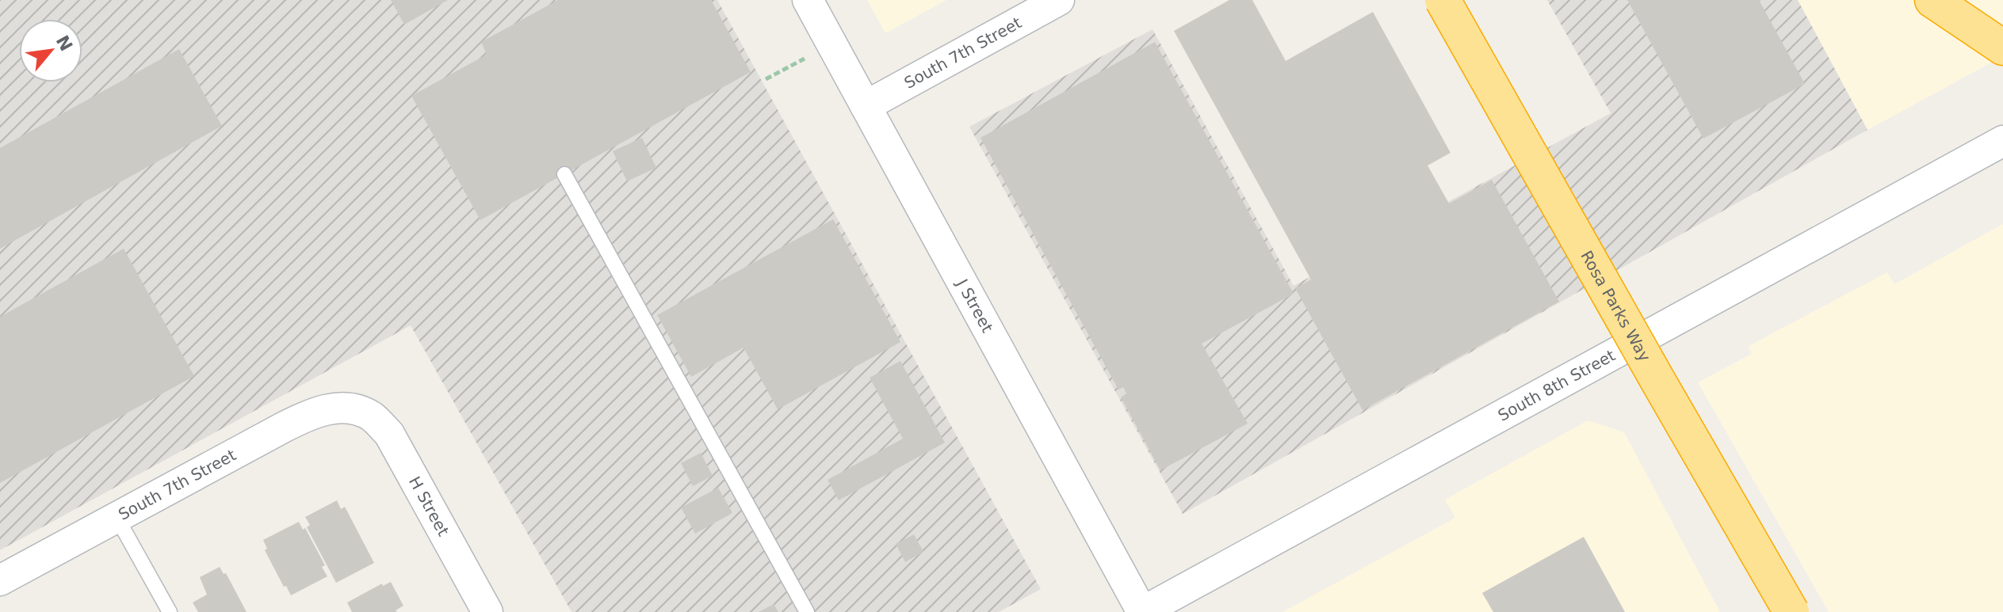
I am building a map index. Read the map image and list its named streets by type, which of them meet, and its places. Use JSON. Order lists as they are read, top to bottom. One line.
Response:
{"streets":{"highway":["Rosa Parks Way"],"street":["South 7th Street","J Street","South 8th Street","H Street"]},"crossings":[["South 7th Street","J Street"],["South 7th Street","H Street"],["J Street","South 8th Street"]],"north":"top right"}
